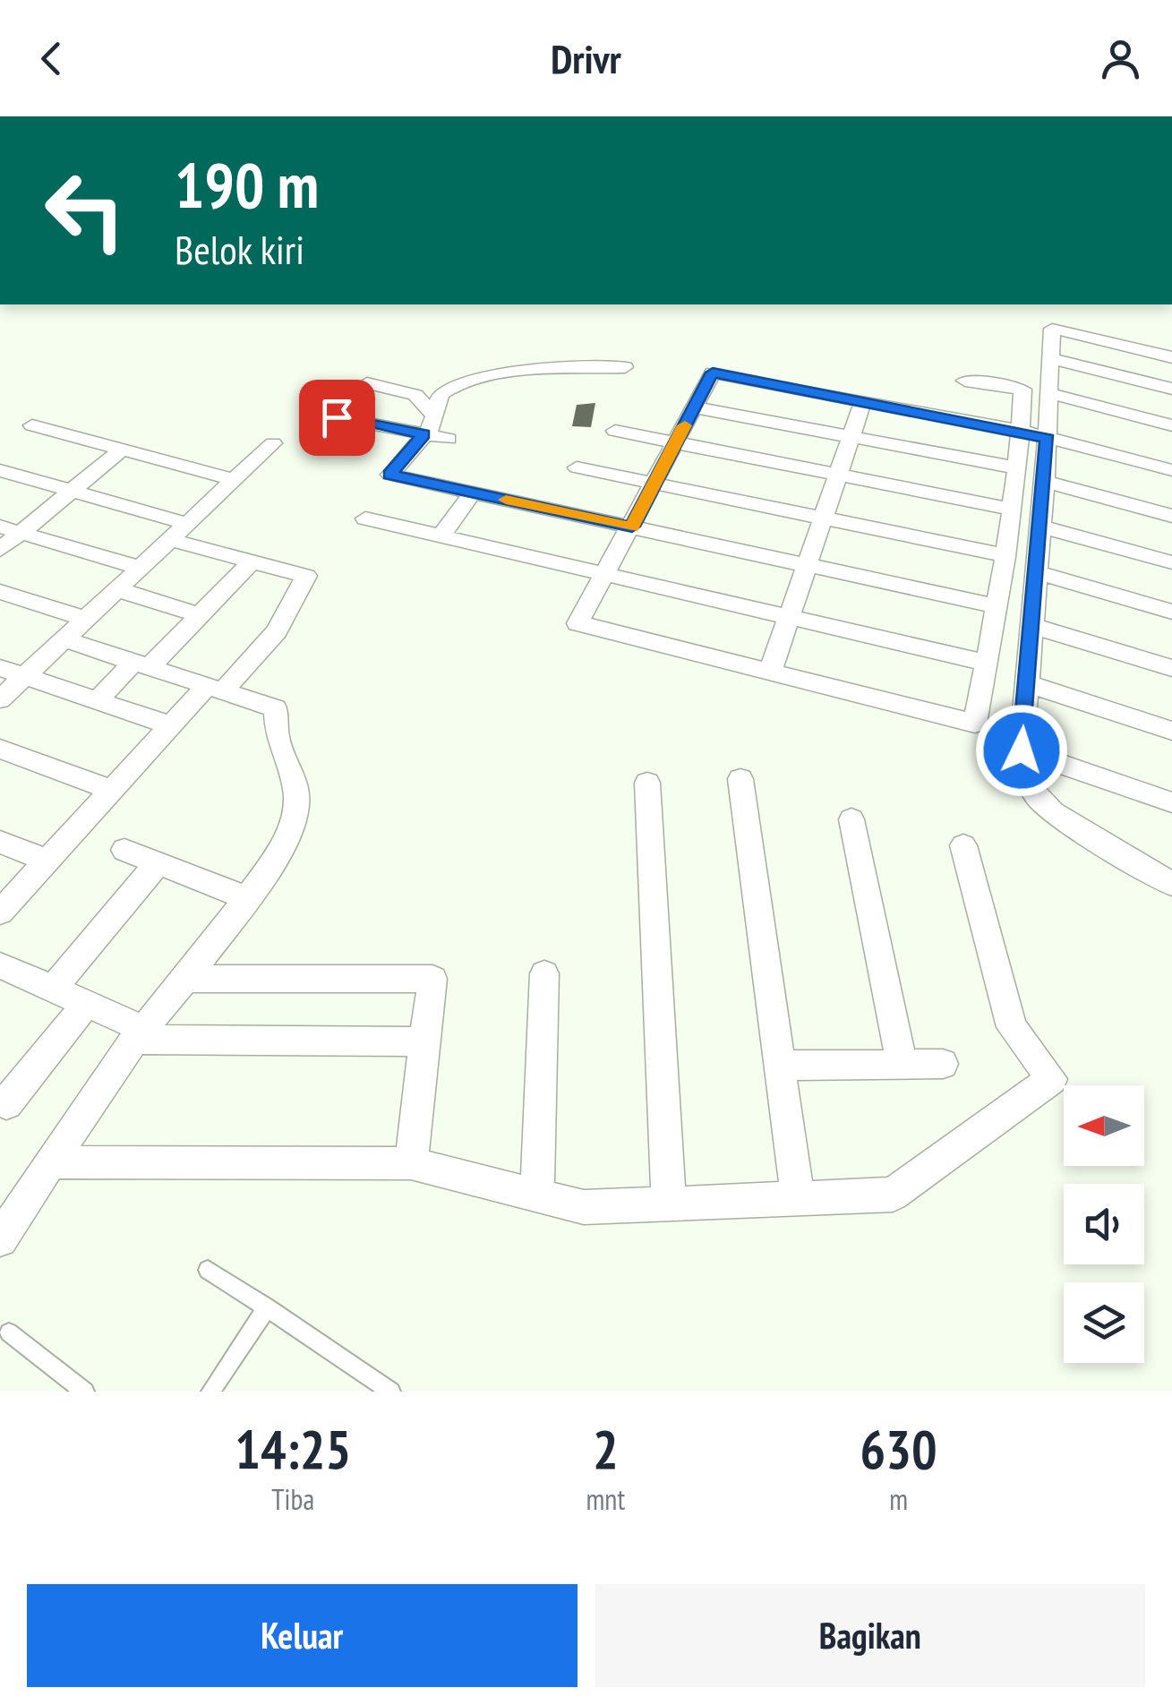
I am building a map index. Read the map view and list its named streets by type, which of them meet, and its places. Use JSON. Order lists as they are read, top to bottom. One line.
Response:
{"north":"left","page":{"header":"Drivr","turn":["190 m","Belok kiri"],"eta":["14:25","Tiba","2","mnt","630","m"],"buttons":["Keluar","Bagikan"]}}
